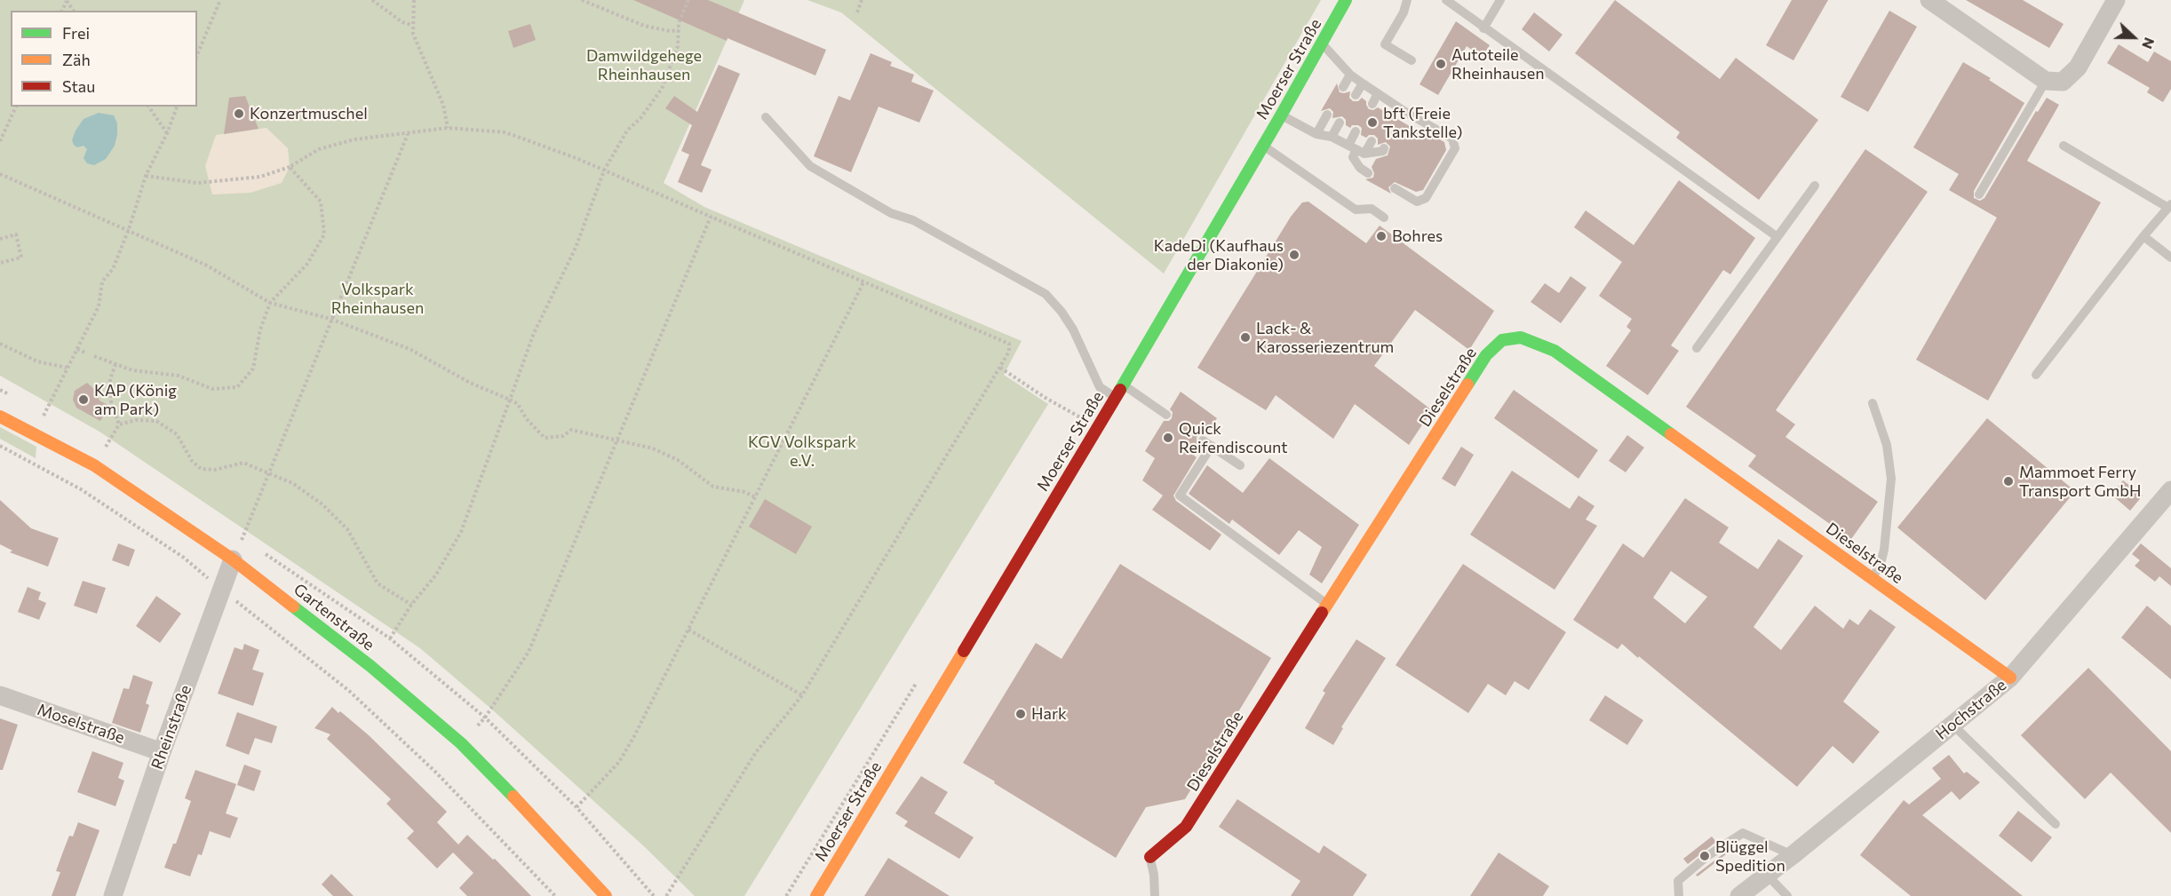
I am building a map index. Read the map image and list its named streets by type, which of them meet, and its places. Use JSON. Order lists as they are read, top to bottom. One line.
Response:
{"streets":{"street":["Moerser Straße","Dieselstraße","Gartenstraße","Hochstraße","Moselstraße","Rheinstraße"]},"crossings":[["Dieselstraße","Hochstraße"],["Gartenstraße","Rheinstraße"],["Moselstraße","Rheinstraße"]],"parks":["Damwildgehege Rheinhausen","Volkspark Rheinhausen","KGV Volkspark e.V."],"places":["Autoteile Rheinhausen","Konzertmuschel","bft (Freie Tankstelle)","Bohres","KadeDi (Kaufhaus der Diakonie)","Lack- & Karosseriezentrum","KAP (König am Park)","Quick Reifendiscount","Mammoet Ferry Transport GmbH","Hark","Blüggel Spedition"],"legend":["Frei","Zäh","Stau"],"north":"right"}
